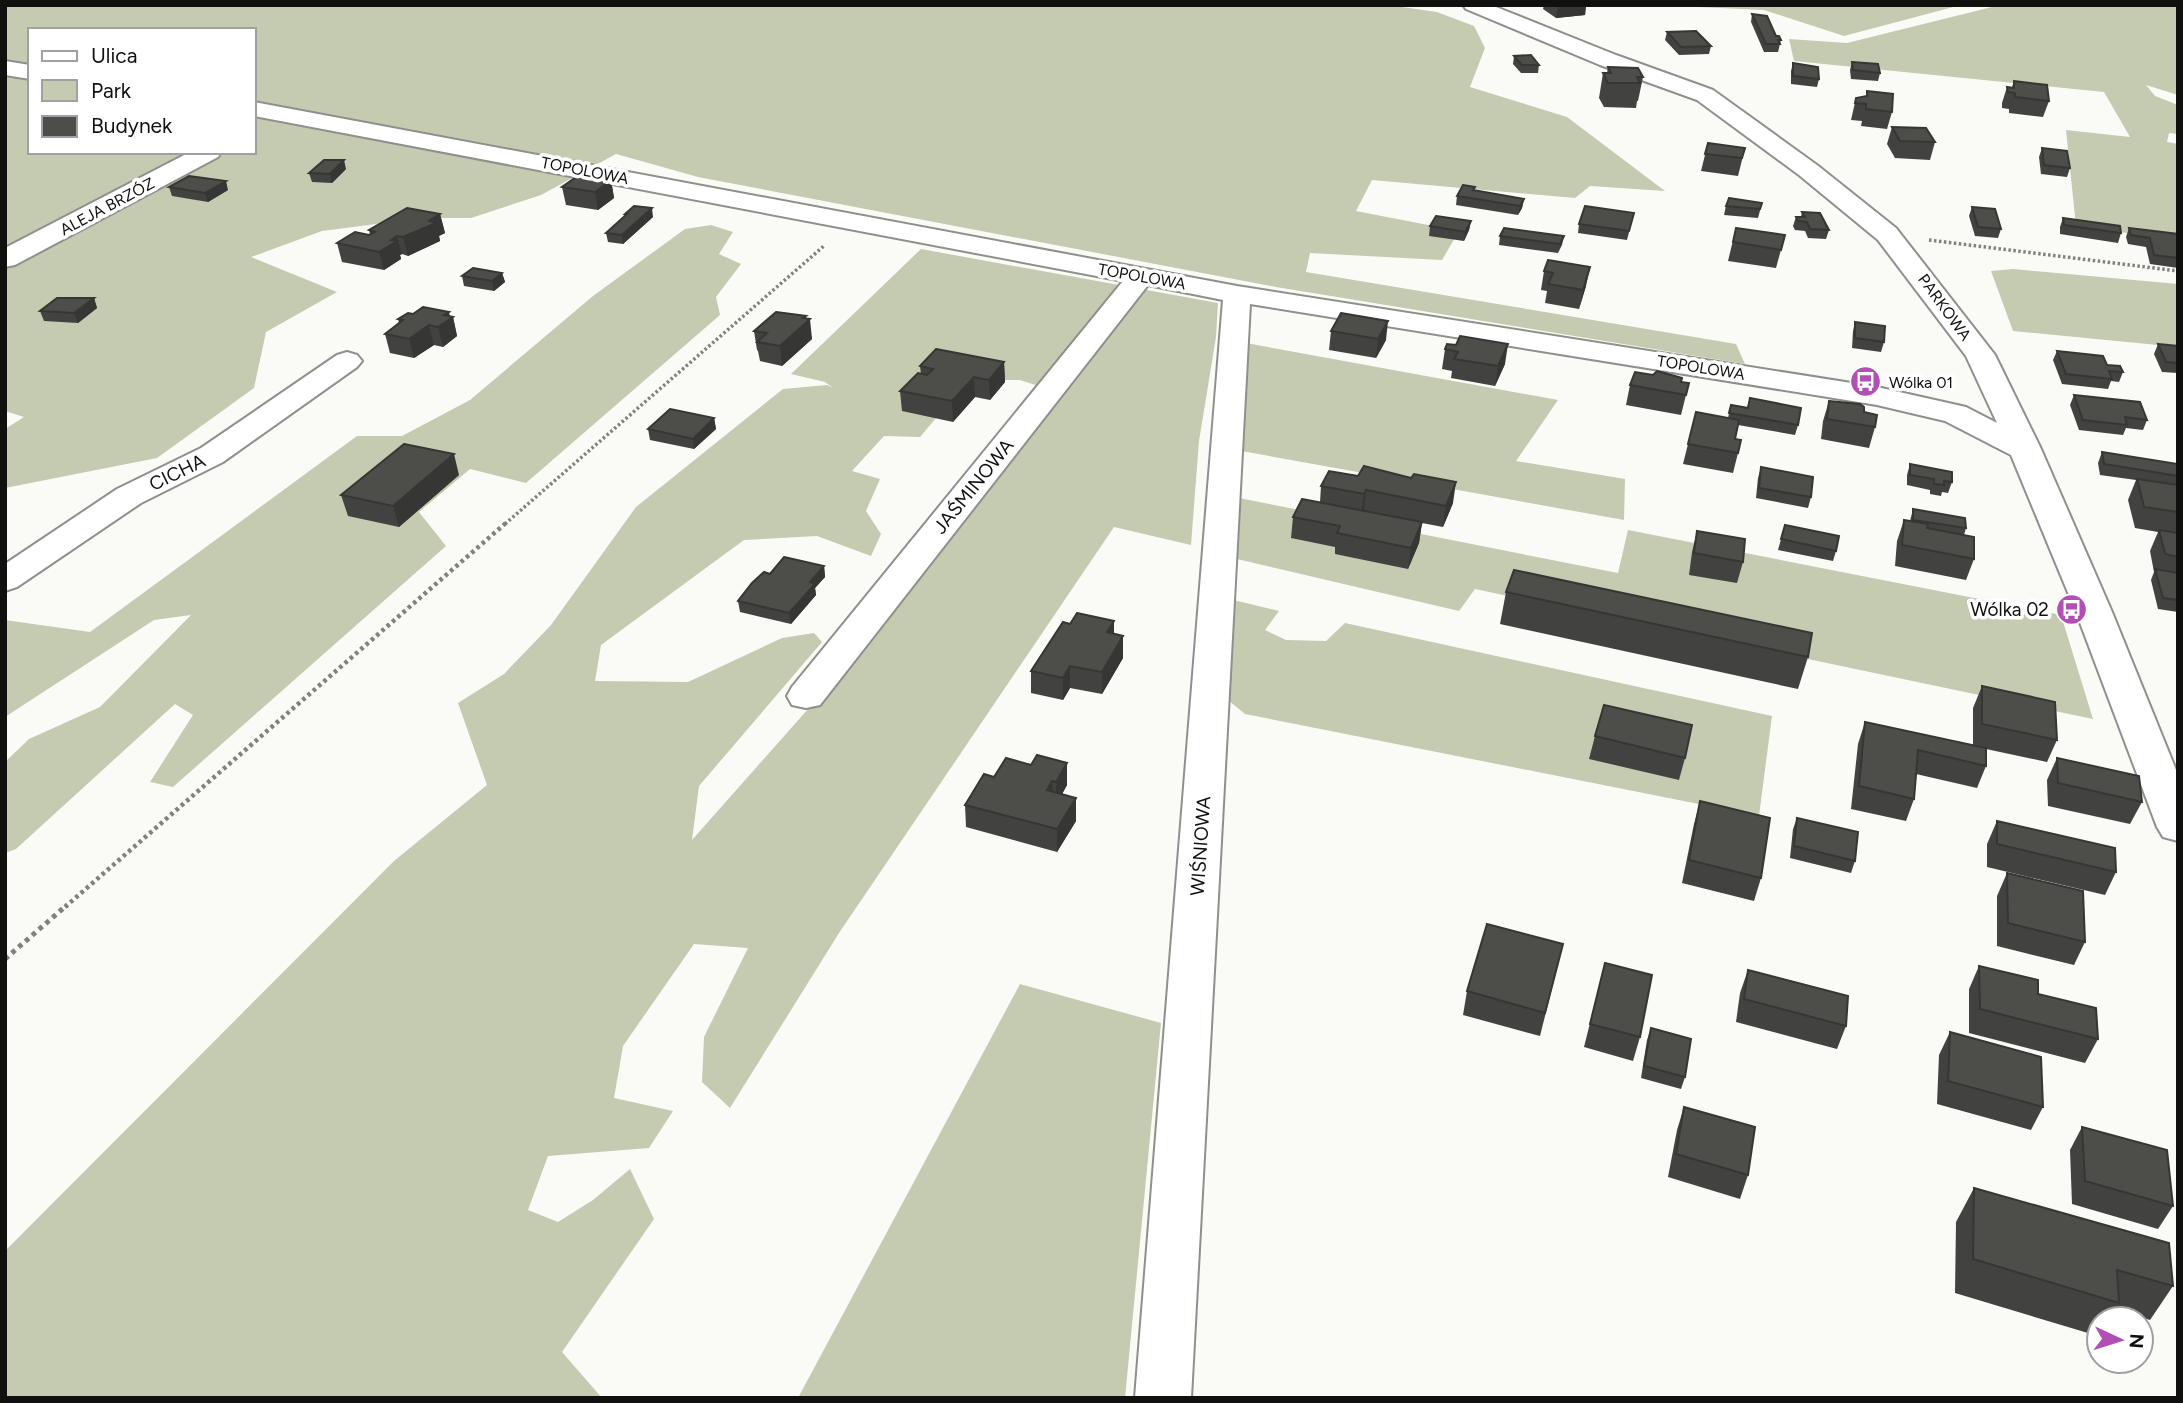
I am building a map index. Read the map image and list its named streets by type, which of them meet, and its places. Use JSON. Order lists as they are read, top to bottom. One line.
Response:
{"streets":{"street":["TOPOLOWA","ALEJA BRZÓZ","PARKOWA","CICHA","JAŚMINOWA","WIŚNIOWA"]},"crossings":[["TOPOLOWA","PARKOWA"],["TOPOLOWA","JAŚMINOWA"],["TOPOLOWA","WIŚNIOWA"]],"places":{"bus stop":["Wólka 01","Wólka 02"]},"legend":["Ulica","Park","Budynek"],"north":"right"}
